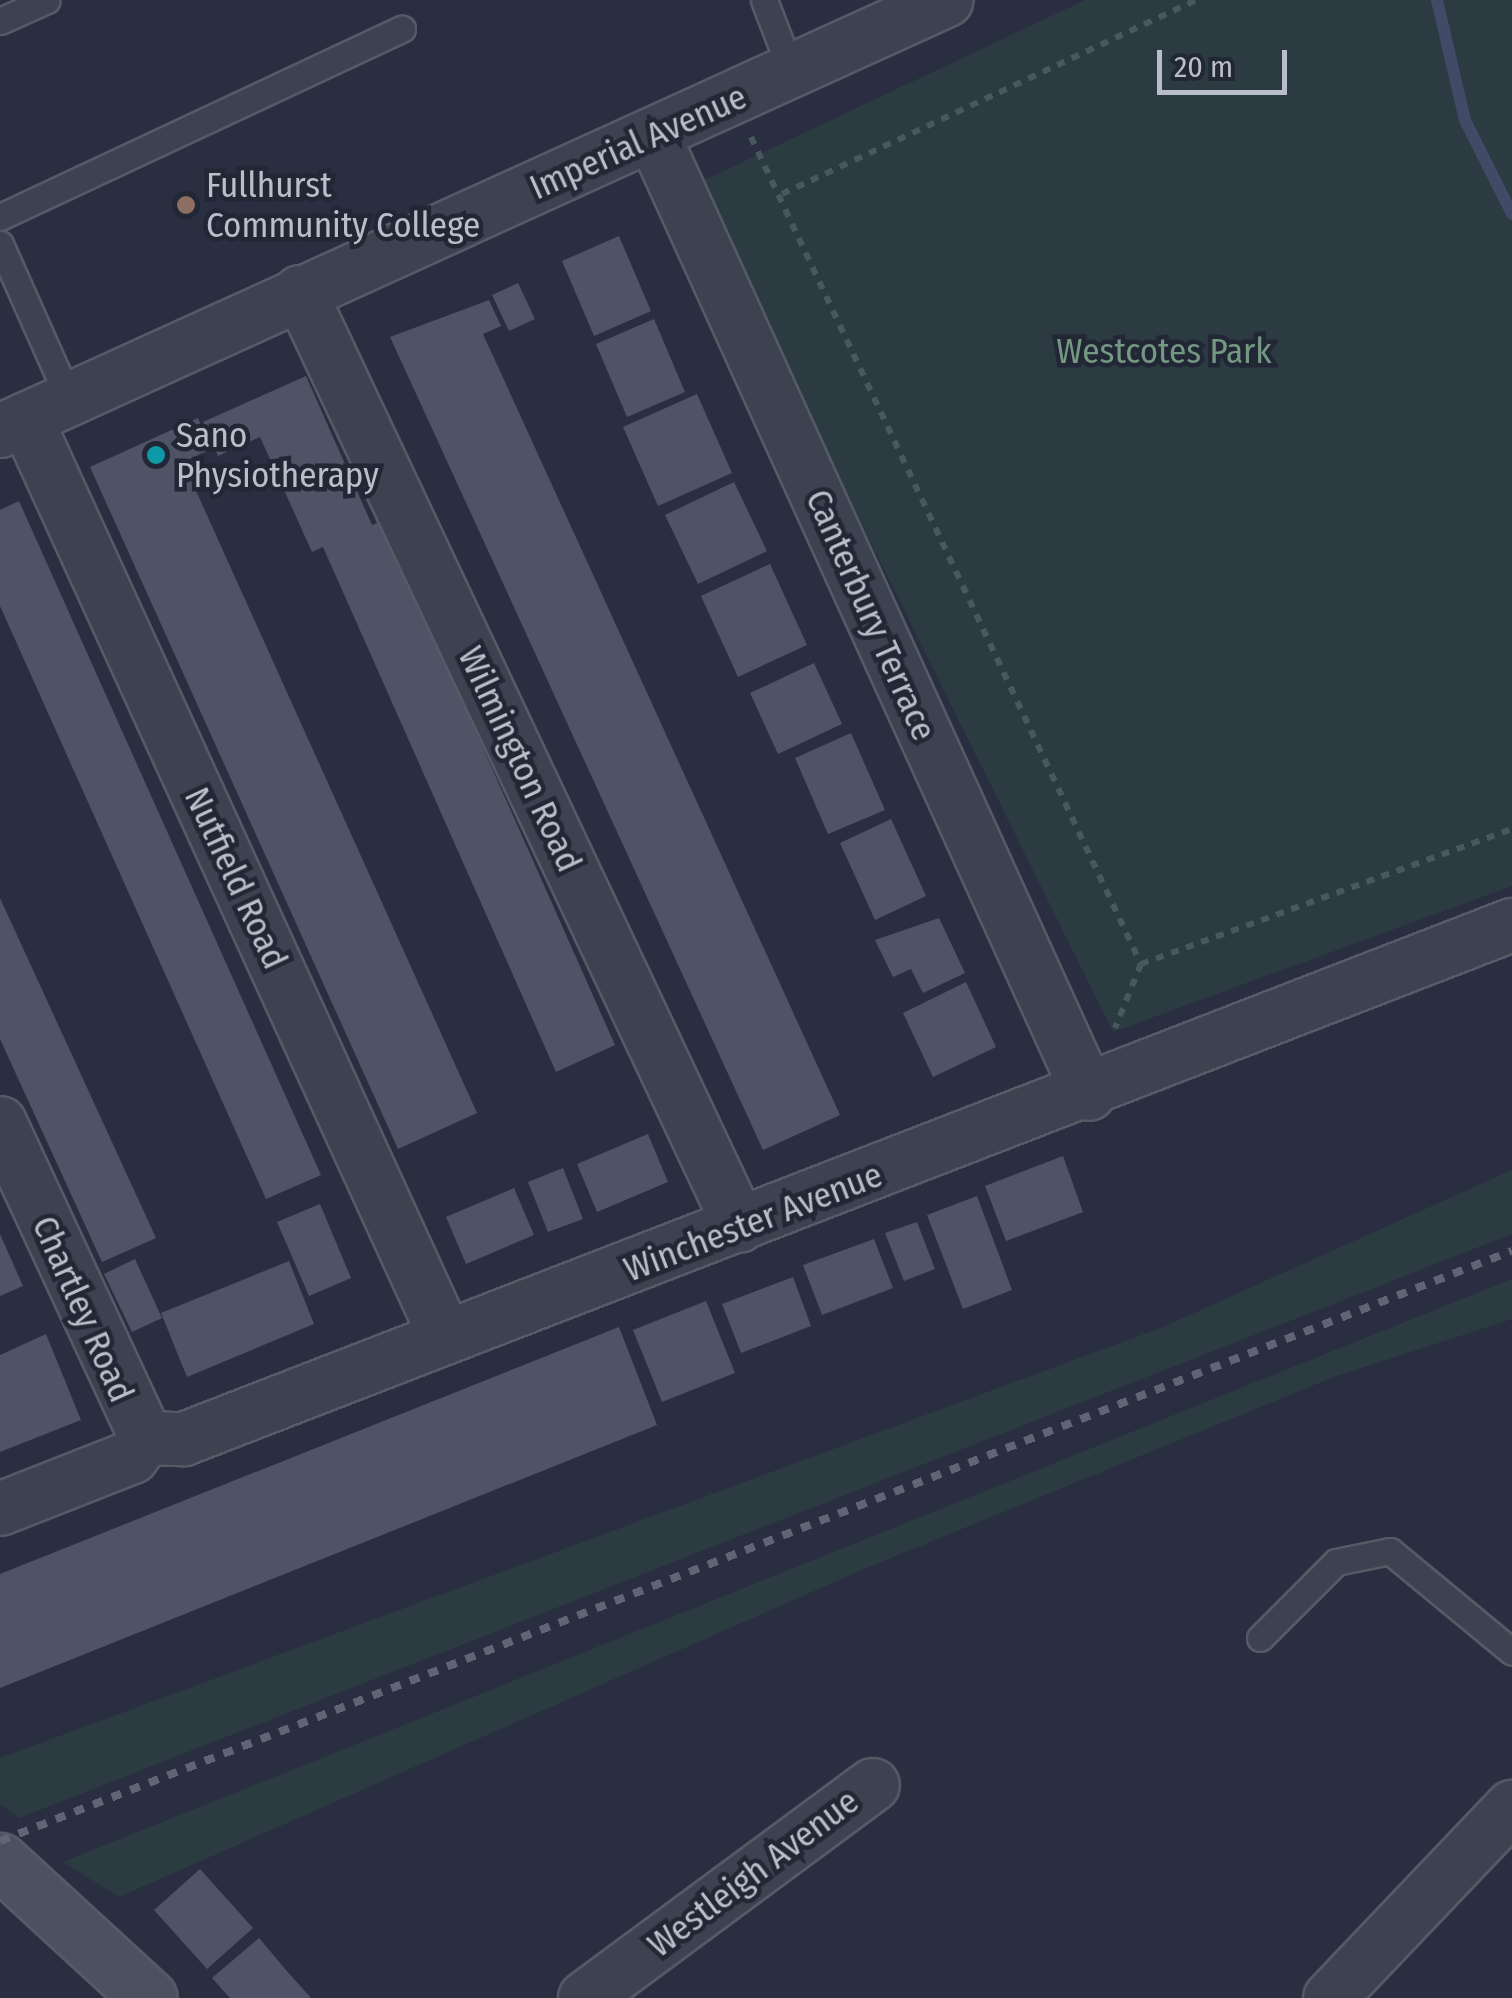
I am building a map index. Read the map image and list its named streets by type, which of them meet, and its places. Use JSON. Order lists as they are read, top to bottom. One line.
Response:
{"streets":{"street":["Imperial Avenue","Canterbury Terrace","Wilmington Road","Nutfield Road","Winchester Avenue","Chartley Road","Westleigh Avenue"]},"crossings":[["Imperial Avenue","Canterbury Terrace"],["Imperial Avenue","Wilmington Road"],["Imperial Avenue","Nutfield Road"],["Canterbury Terrace","Winchester Avenue"],["Wilmington Road","Winchester Avenue"],["Nutfield Road","Winchester Avenue"],["Winchester Avenue","Chartley Road"]],"parks":["Westcotes Park"],"places":["Fullhurst Community College","Sano Physiotherapy"],"scale_bar":"20 m"}
